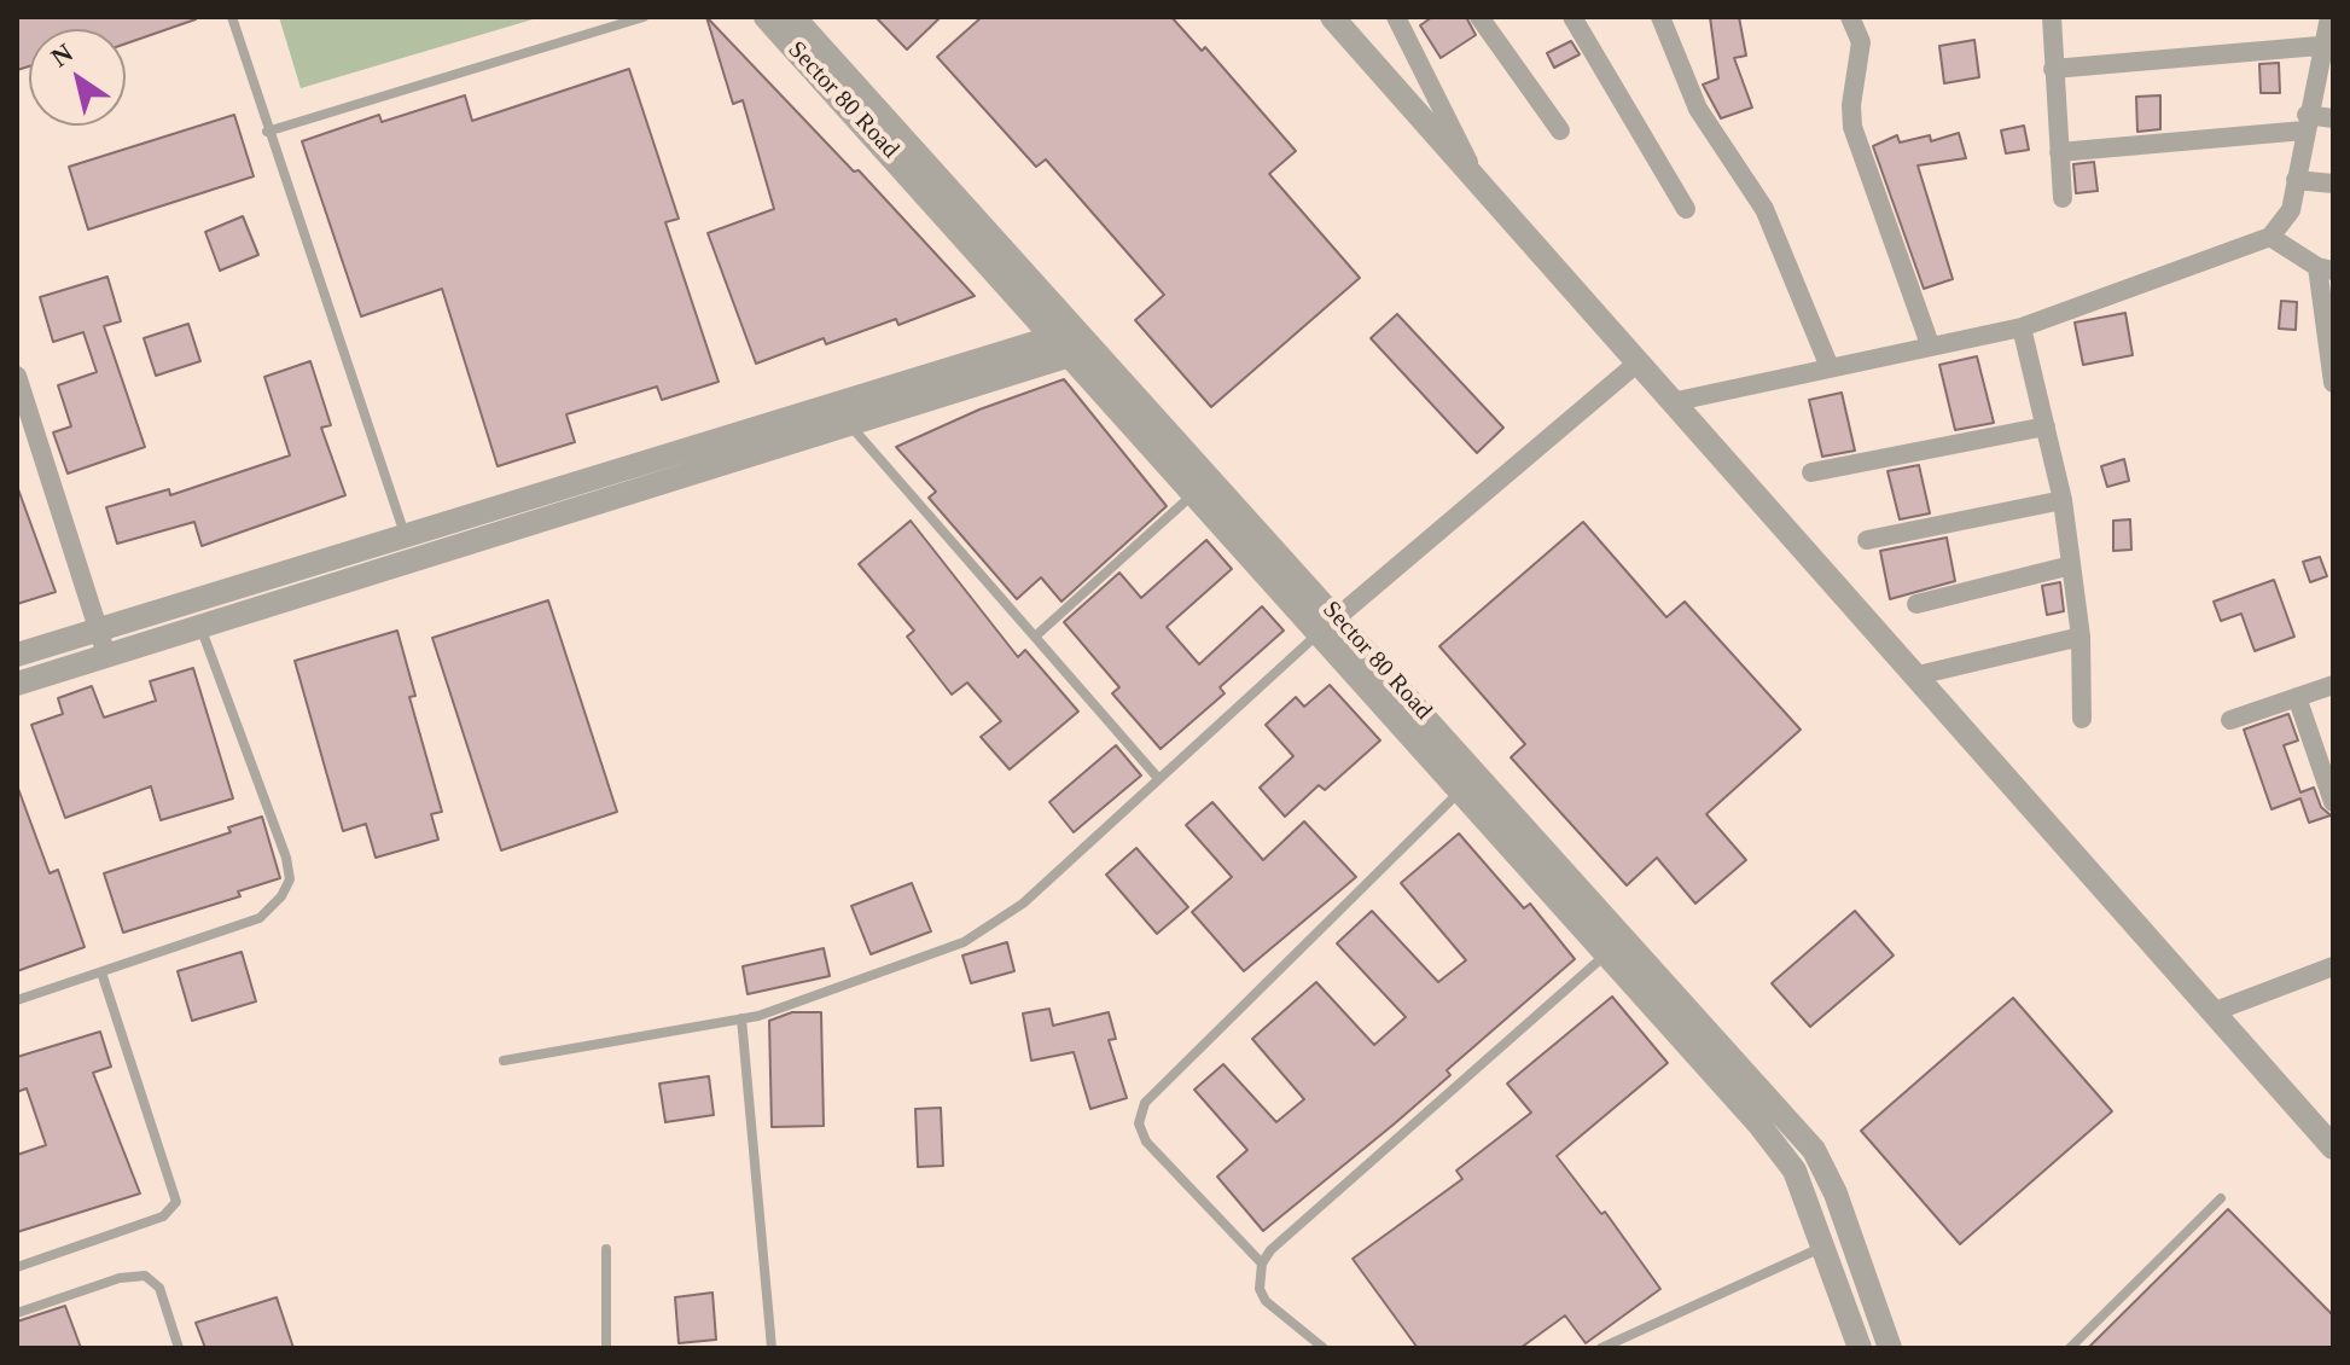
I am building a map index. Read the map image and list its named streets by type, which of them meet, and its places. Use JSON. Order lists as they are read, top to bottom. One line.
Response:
{"streets":{"street":["Sector 80 Road"]},"north":"top left"}
